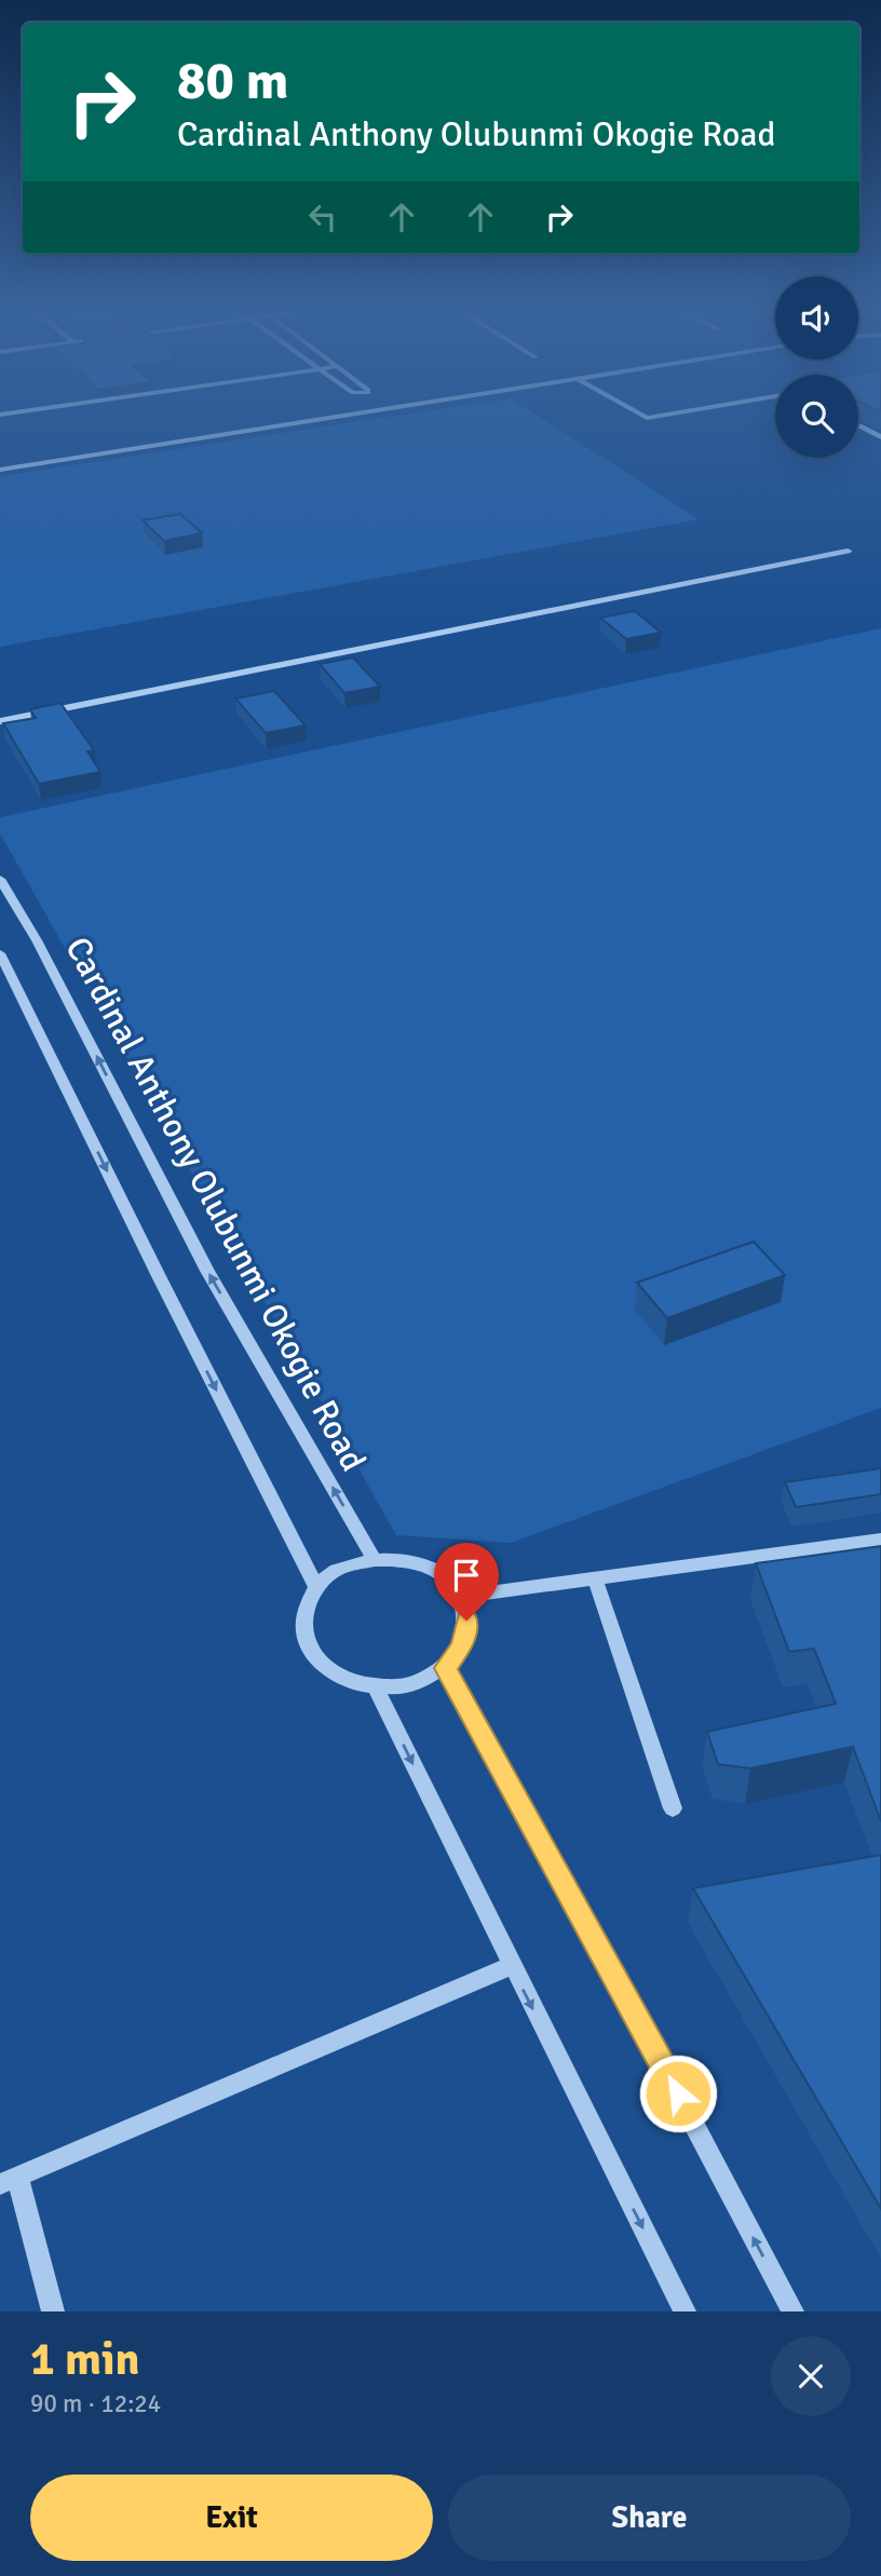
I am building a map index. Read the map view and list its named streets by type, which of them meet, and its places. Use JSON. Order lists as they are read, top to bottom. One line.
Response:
{"streets":{"street":["Cardinal Anthony Olubunmi Okogie Road"]},"page":{"turn":["80 m","Cardinal Anthony Olubunmi Okogie Road"],"heading":["1 min","90 m · 12:24"],"buttons":["Exit","Share"]}}
